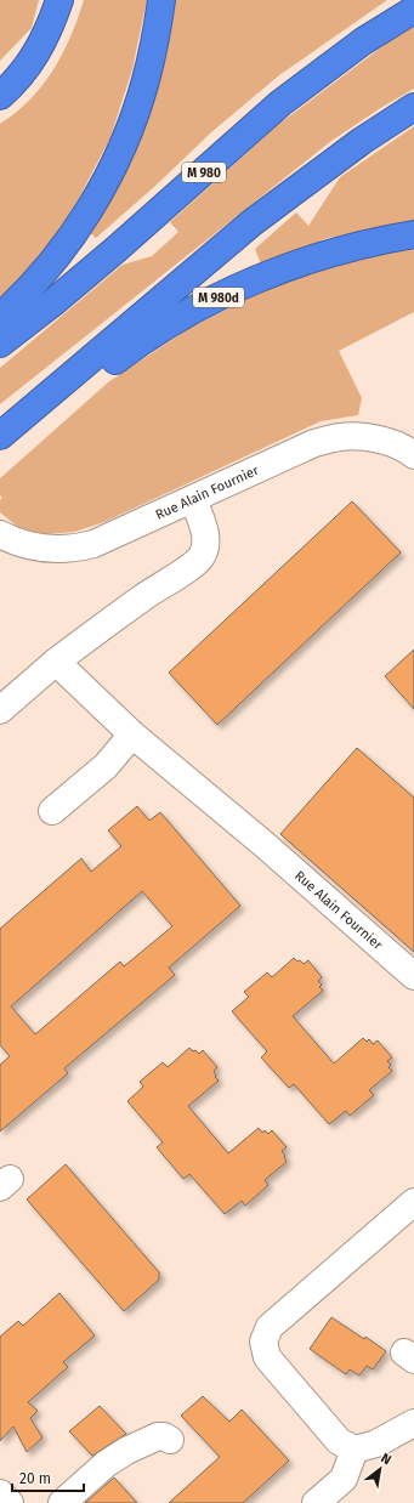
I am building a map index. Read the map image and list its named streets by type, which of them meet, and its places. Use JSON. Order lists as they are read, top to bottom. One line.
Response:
{"streets":{"highway":["M 980","M 980d"],"street":["Rue Alain Fournier"]},"scale_bar":"20 m","north":"top right"}
